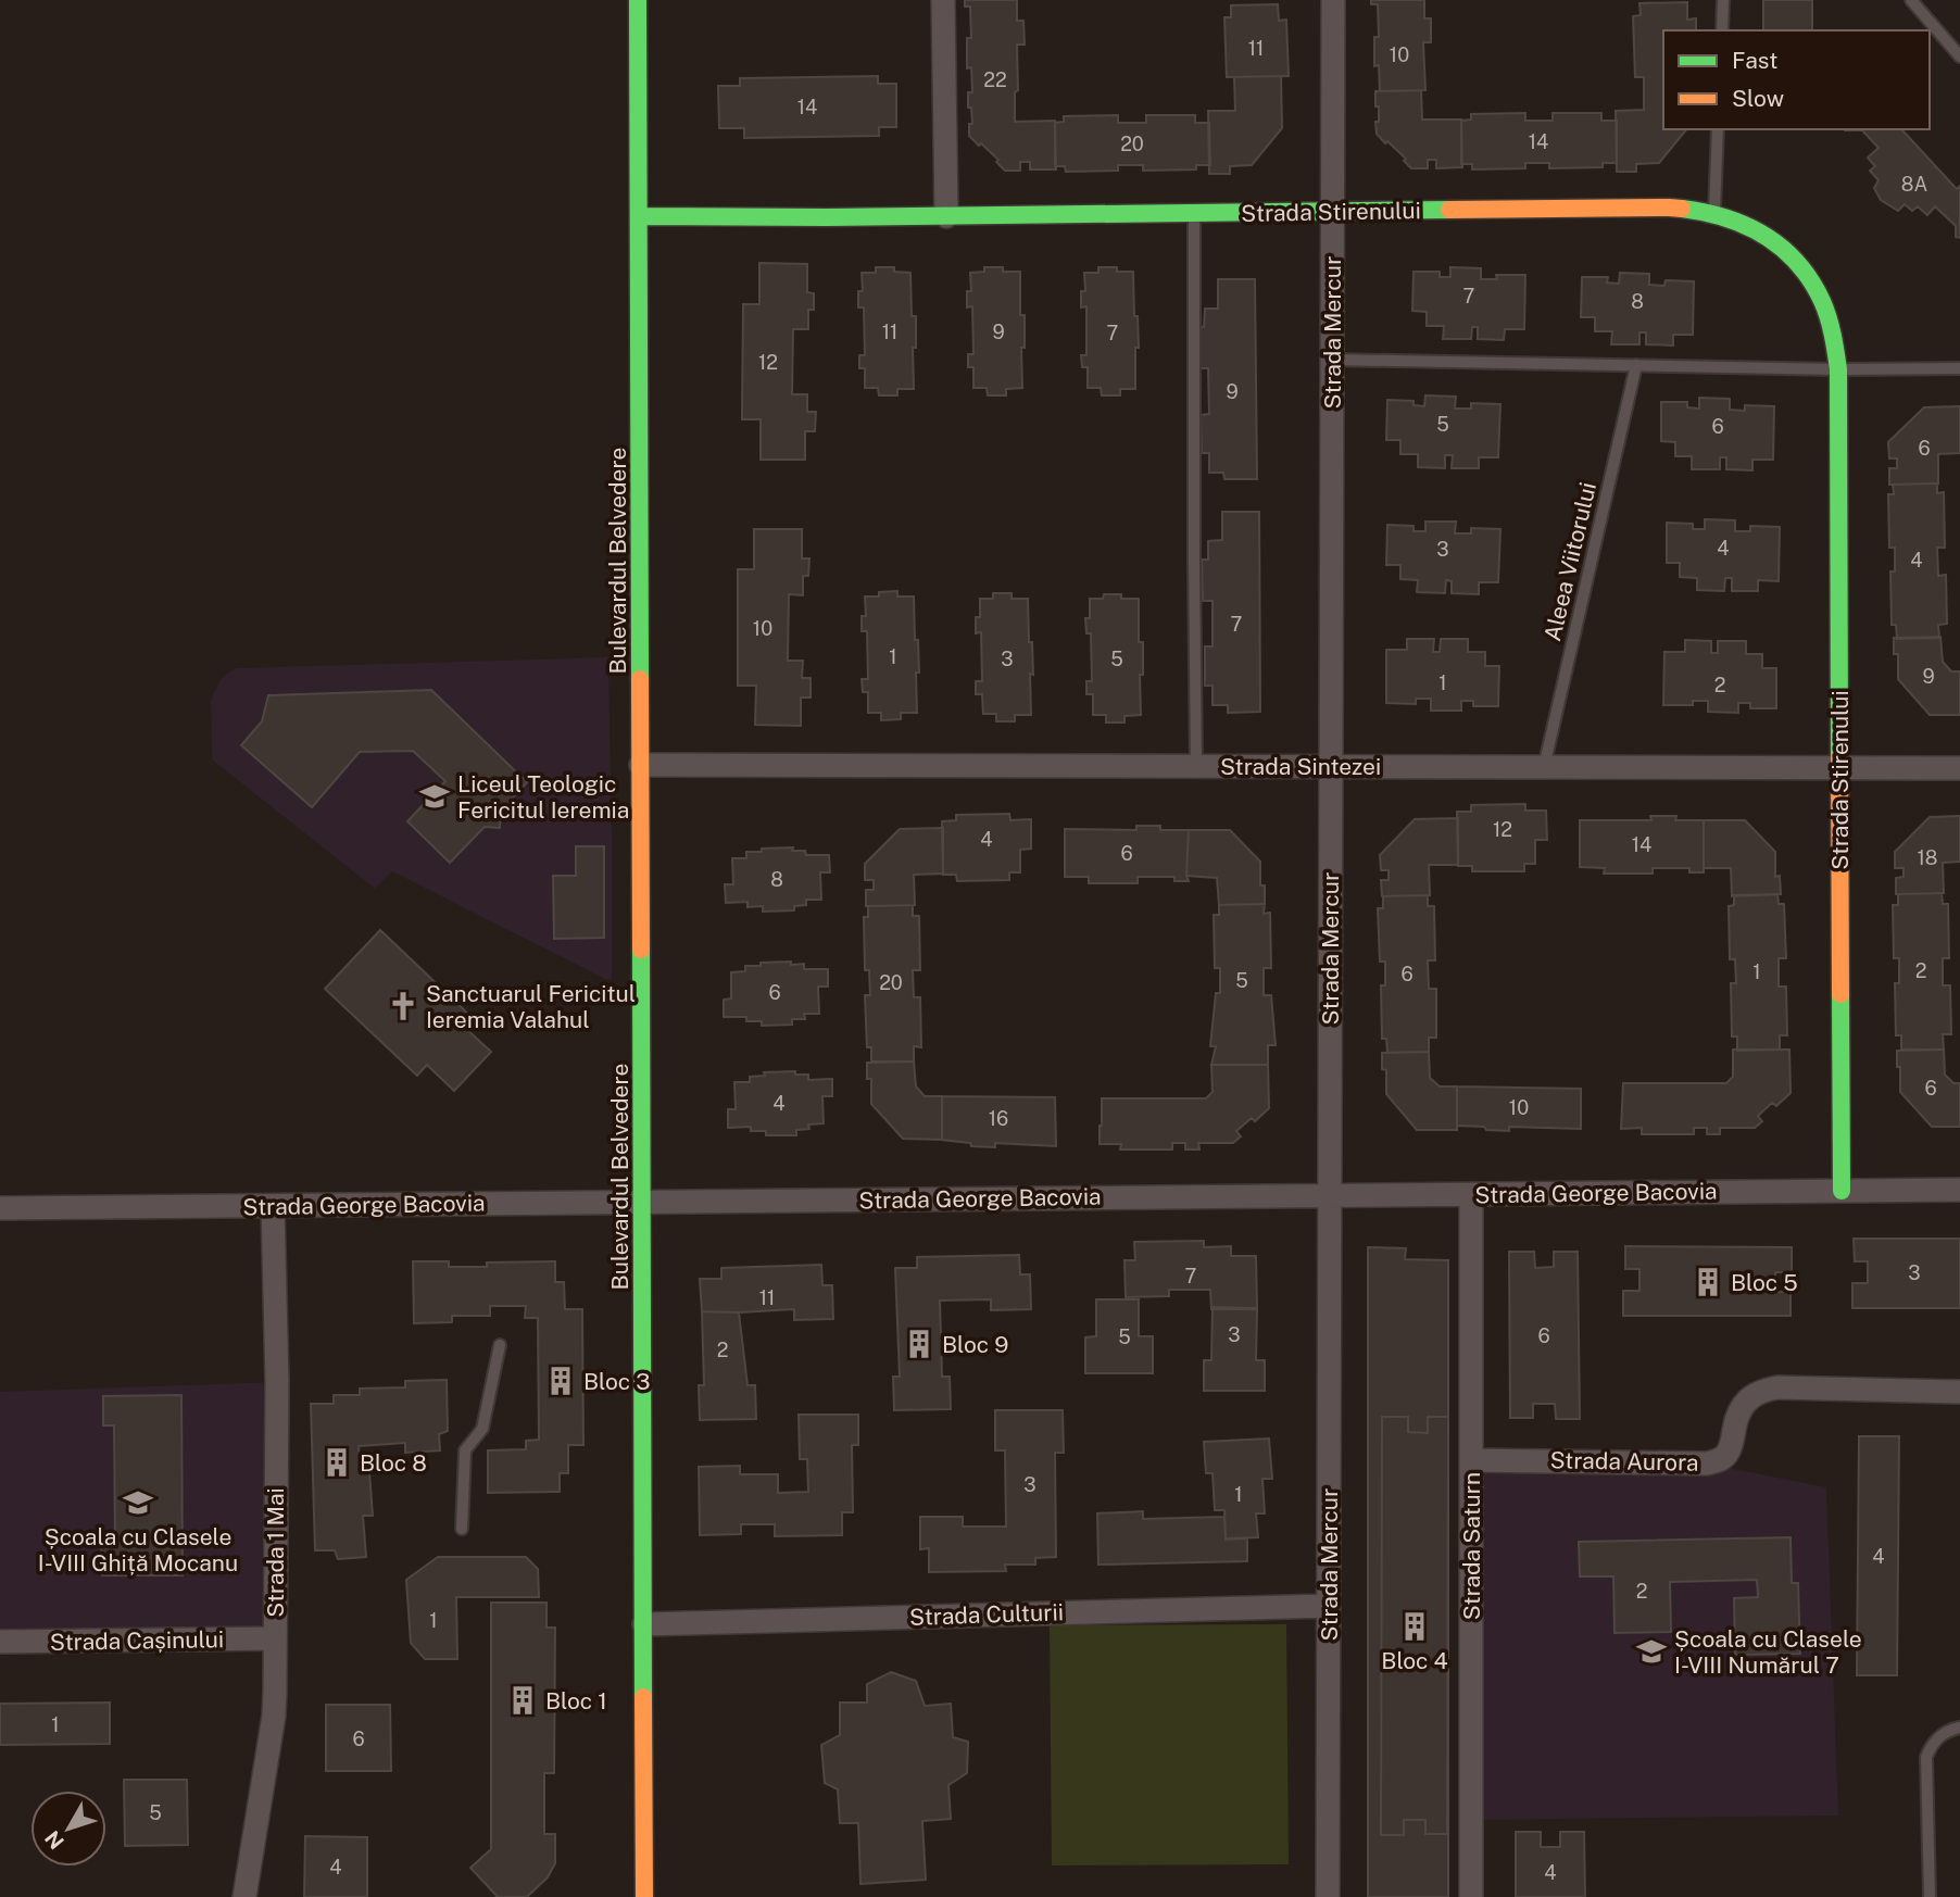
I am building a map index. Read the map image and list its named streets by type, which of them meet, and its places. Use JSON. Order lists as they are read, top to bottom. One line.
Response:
{"streets":{"street":["Strada Stirenului","Strada Mercur","Bulevardul Belvedere","Strada Sintezei","Strada George Bacovia","Strada Aurora","Strada Saturn","Strada 1 Mai","Strada Culturii","Strada Cașinului"],"lane":["Aleea Viitorului"]},"crossings":[["Strada Stirenului","Strada Mercur"],["Strada Stirenului","Bulevardul Belvedere"],["Strada Stirenului","Strada Sintezei"],["Strada Stirenului","Strada George Bacovia"],["Strada Mercur","Strada Sintezei"],["Strada Mercur","Strada George Bacovia"],["Strada Mercur","Strada Culturii"],["Bulevardul Belvedere","Strada Sintezei"],["Bulevardul Belvedere","Strada George Bacovia"],["Bulevardul Belvedere","Strada Culturii"],["Aleea Viitorului","Strada Sintezei"],["Strada George Bacovia","Strada Saturn"],["Strada George Bacovia","Strada 1 Mai"],["Strada Aurora","Strada Saturn"],["Strada 1 Mai","Strada Cașinului"]],"places":{"school or university":["Liceul Teologic Fericitul Ieremia","Școala cu Clasele I-VIII Ghiță Mocanu","Școala cu Clasele I-VIII Numărul 7"],"church":["Sanctuarul Fericitul Ieremia Valahul"],"building":["Bloc 5","Bloc 9","Bloc 3","Bloc 8","Bloc 4","Bloc 1"]},"house_numbers":["11","10","22","14","14","20","8A","7","8","11","9","7","12","9","5","6","6","4","3","4","7","10","1","3","5","9","1","2","12","4","14","6","18","8","2","1","6","5","20","6","6","4","10","16","3","7","11","3","6","5","2","3","1","4","2","1","1","6","5","4","4"],"legend":["Fast","Slow"],"north":"bottom left"}
